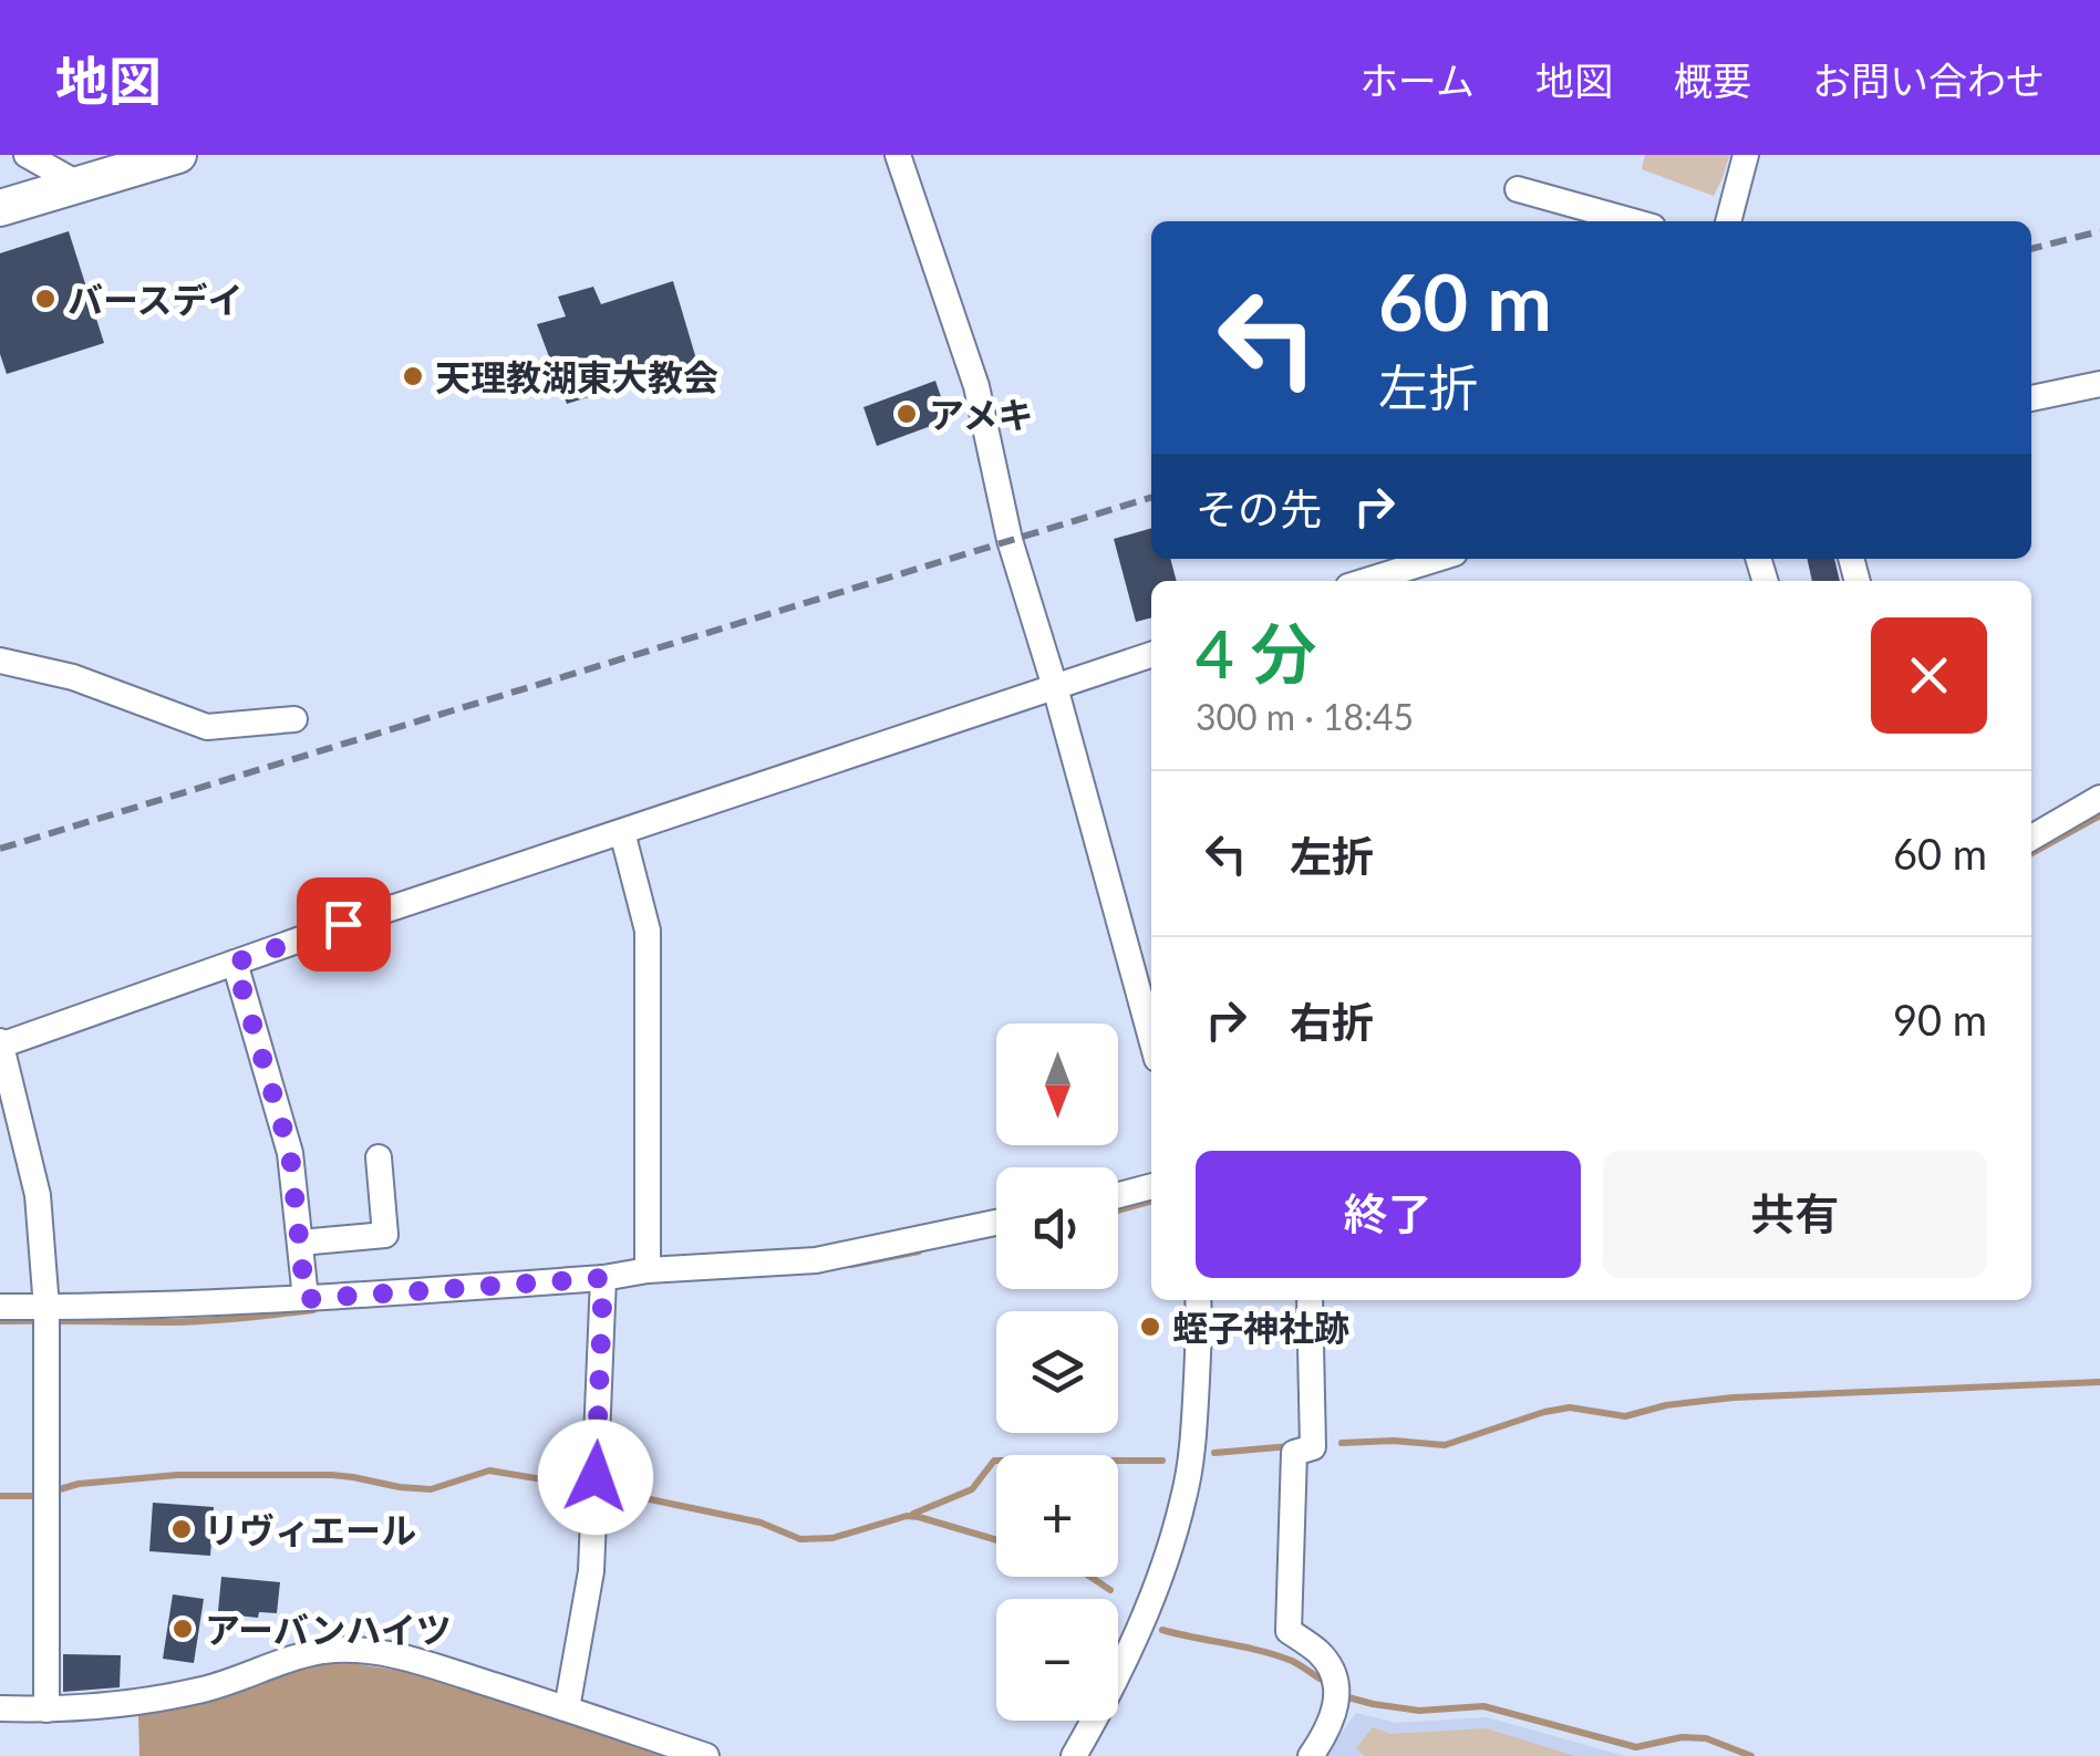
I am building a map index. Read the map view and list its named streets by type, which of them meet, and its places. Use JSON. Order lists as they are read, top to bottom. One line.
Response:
{"places":["バースデイ","天理教湖東大教会","アメキ","蛭子神社跡","リヴィエール","アーバンハイツ"],"north":"bottom","page":{"header":"地図","nav":["ホーム","地図","概要","お問い合わせ"],"turn":["60 m","左折"],"then":"その先","heading":["4 分","300 m · 18:45"],"list":[{"name":"左折","value":"60 m"},{"name":"右折","value":"90 m"}],"map_buttons":["+","−"],"buttons":["終了","共有"]}}
